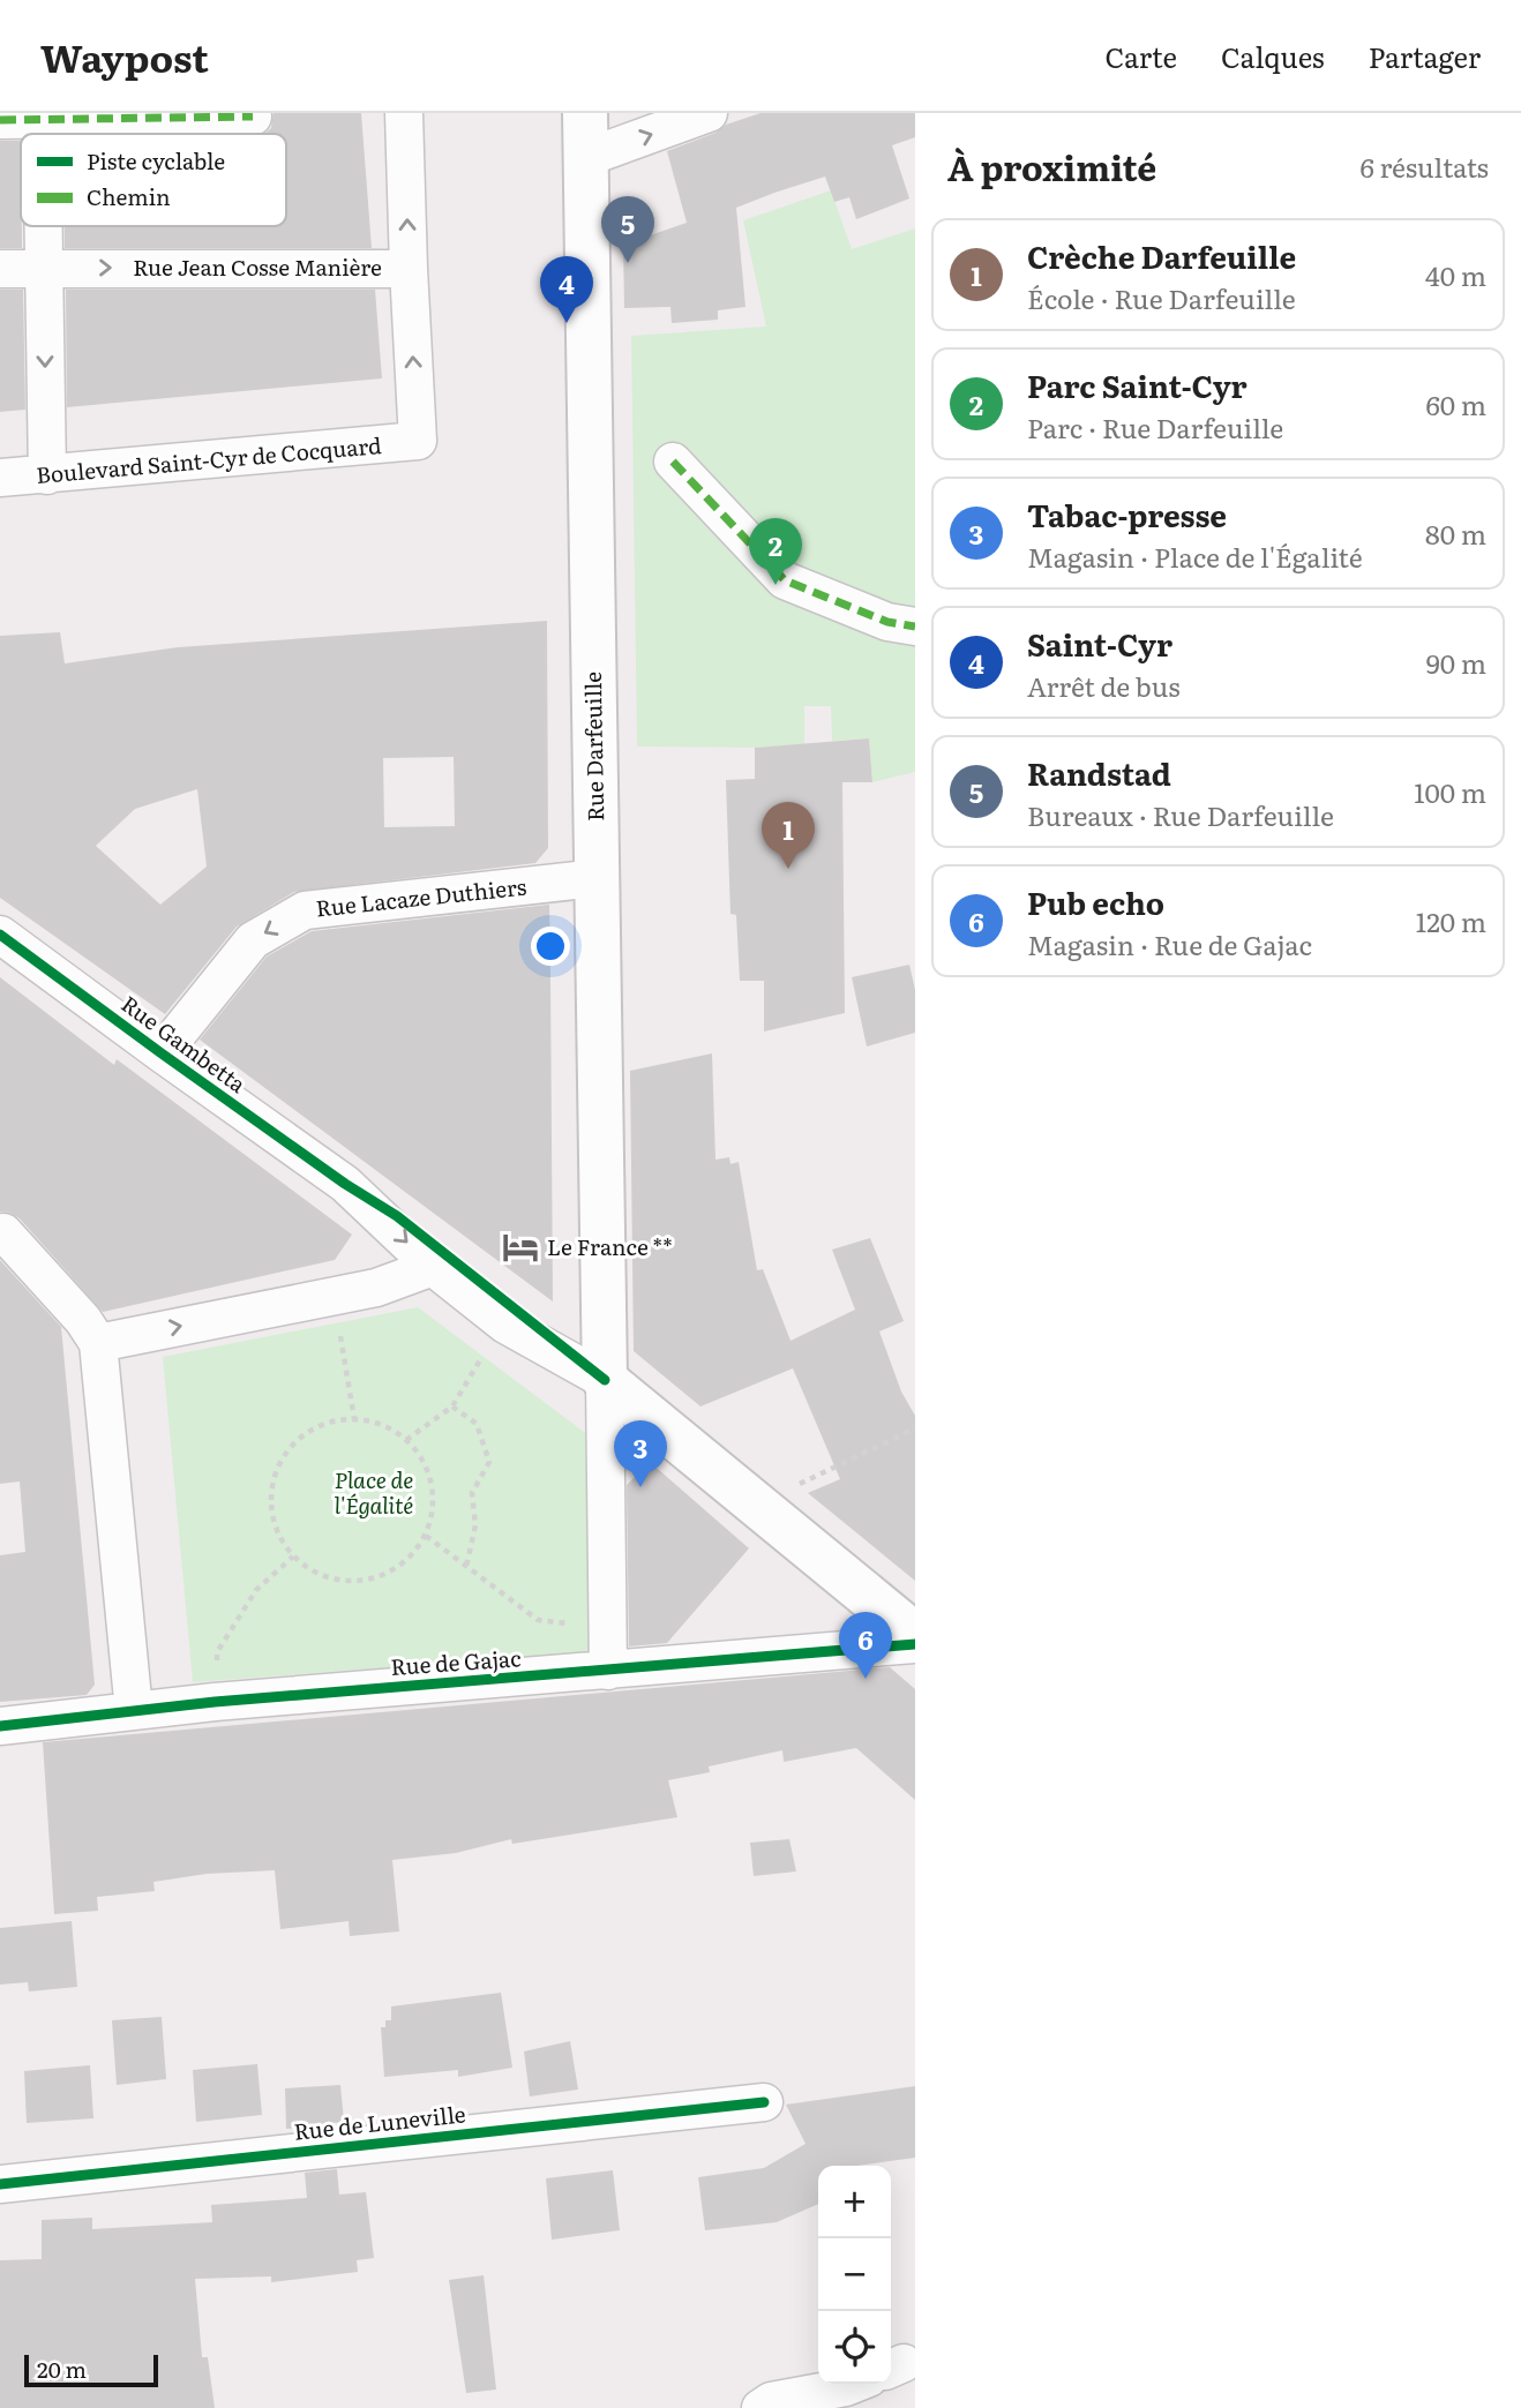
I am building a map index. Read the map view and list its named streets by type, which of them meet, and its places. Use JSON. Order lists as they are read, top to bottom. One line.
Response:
{"streets":{"main road":["Rue Darfeuille"],"street":["Rue Jean Cosse Manière","Boulevard Saint-Cyr de Cocquard","Rue Lacaze Duthiers","Rue Gambetta","Rue de Gajac","Rue de Luneville"]},"crossings":[["Rue Jean Cosse Manière","Boulevard Saint-Cyr de Cocquard"],["Rue Darfeuille","Rue Lacaze Duthiers"],["Rue Darfeuille","Rue Gambetta"],["Rue Lacaze Duthiers","Rue Gambetta"]],"one_way":["Rue Lacaze Duthiers"],"parks":["Place de l'Égalité"],"places":{"hotel":["Le France **"]},"legend":["Piste cyclable","Chemin"],"scale_bar":"20 m","page":{"header":"Waypost","nav":["Carte","Calques","Partager"],"heading":["À proximité","6 résultats"],"pins":["5","4","2","1","3","6"],"list":[{"mark":"1","name":"Crèche Darfeuille","note":"École · Rue Darfeuille","value":"40 m"},{"mark":"2","name":"Parc Saint-Cyr","note":"Parc · Rue Darfeuille","value":"60 m"},{"mark":"3","name":"Tabac-presse","note":"Magasin · Place de l'Égalité","value":"80 m"},{"mark":"4","name":"Saint-Cyr","note":"Arrêt de bus","value":"90 m"},{"mark":"5","name":"Randstad","note":"Bureaux · Rue Darfeuille","value":"100 m"},{"mark":"6","name":"Pub echo","note":"Magasin · Rue de Gajac","value":"120 m"}],"map_buttons":["+","−"],"scale":"20 m"}}
